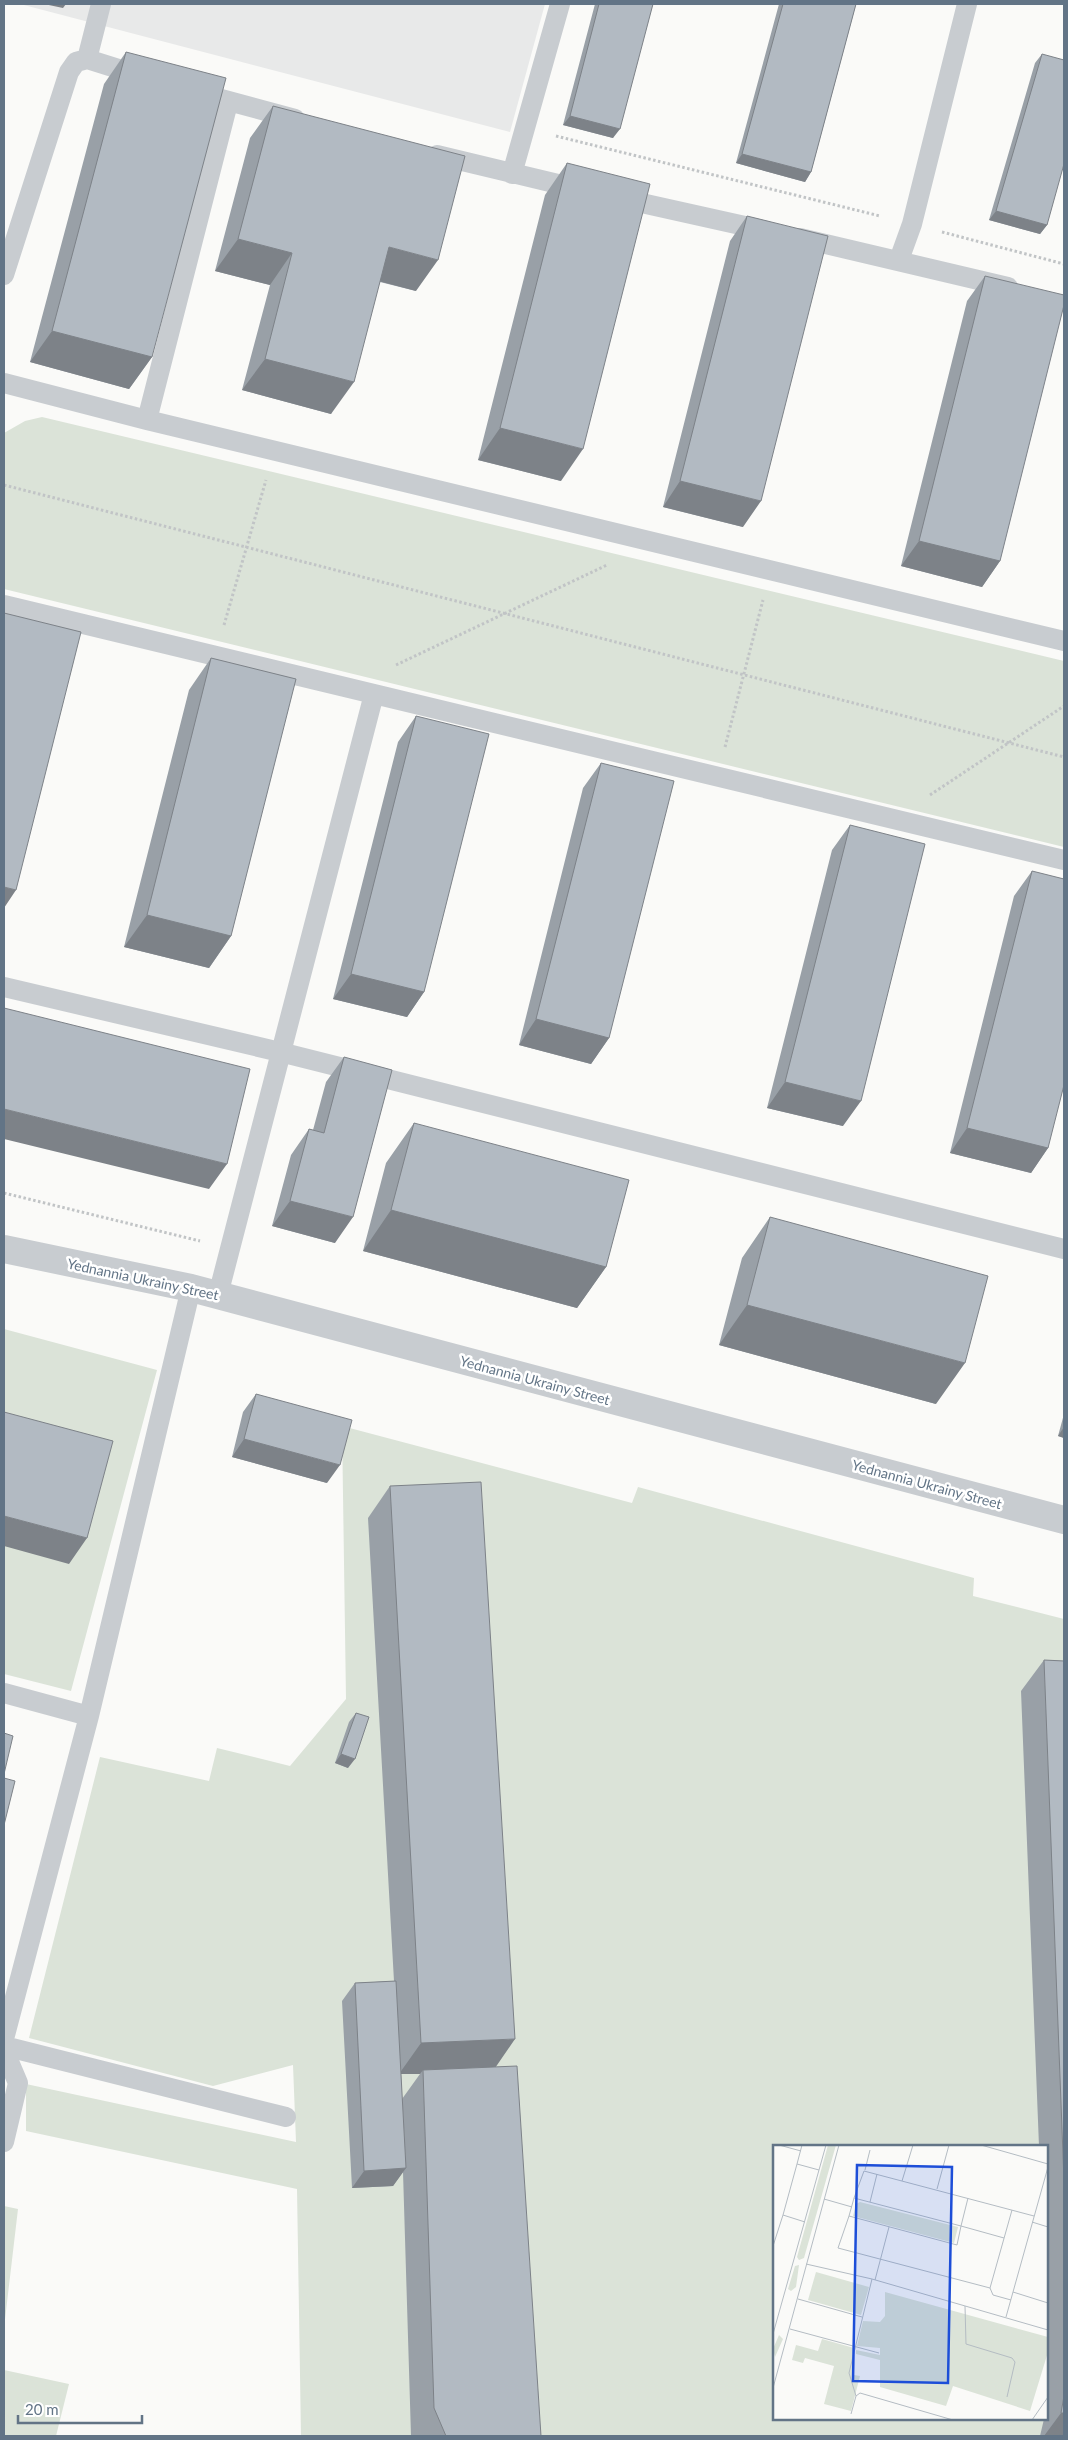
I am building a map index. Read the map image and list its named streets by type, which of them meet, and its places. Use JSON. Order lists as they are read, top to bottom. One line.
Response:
{"streets":{"street":["Yednannia Ukrainy Street"]},"scale_bar":"20 m"}
